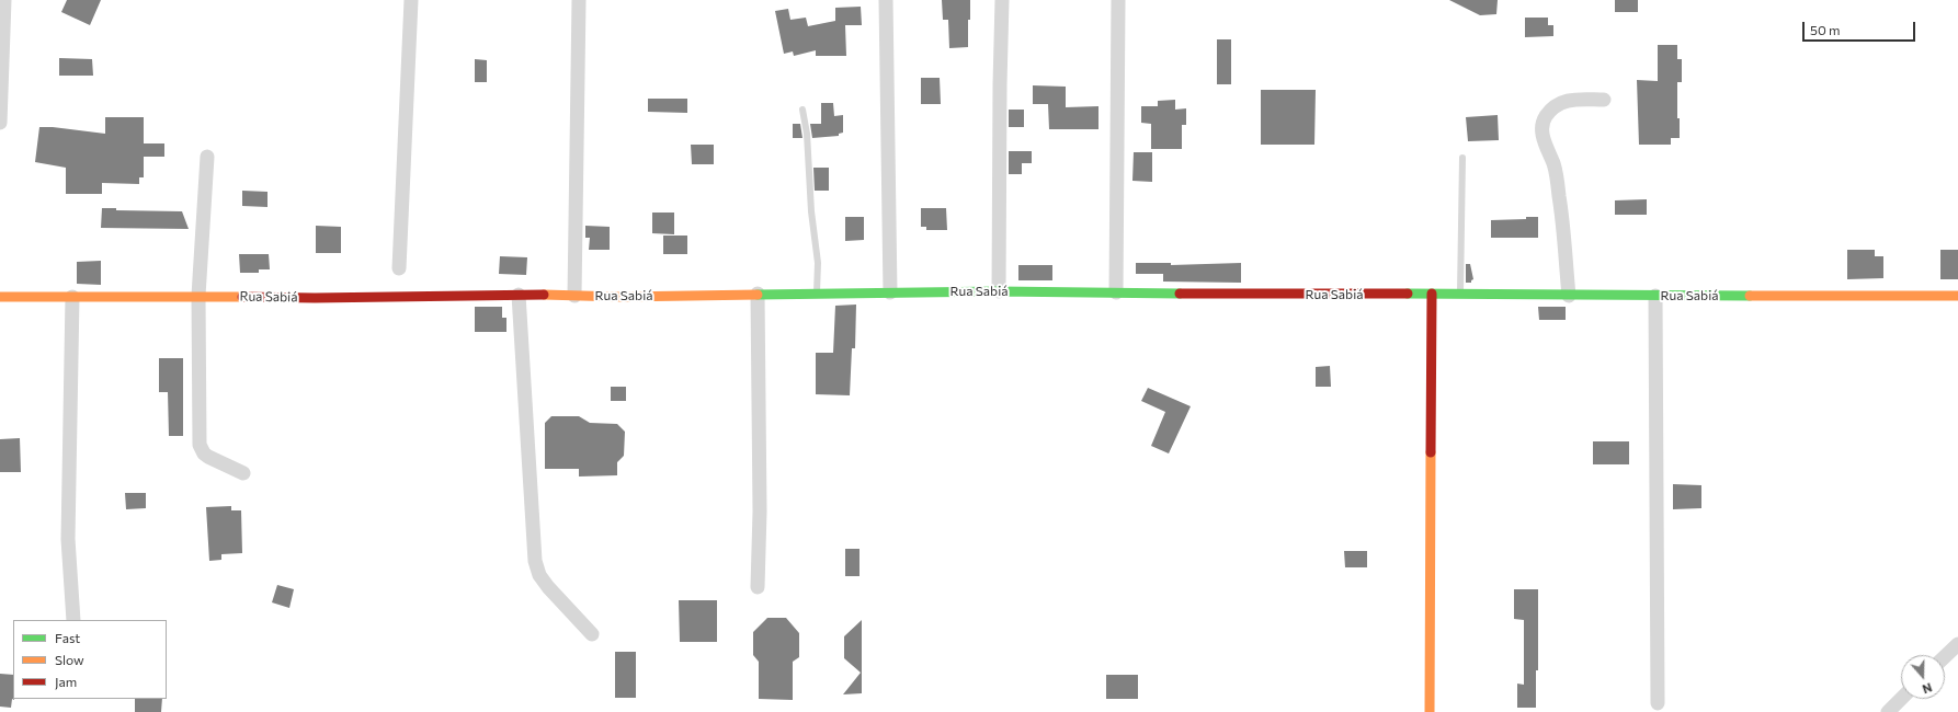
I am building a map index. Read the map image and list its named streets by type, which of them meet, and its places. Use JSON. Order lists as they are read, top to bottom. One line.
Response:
{"streets":{"street":["Rua Sabiá"]},"legend":["Fast","Slow","Jam"],"scale_bar":"50 m","north":"bottom"}
